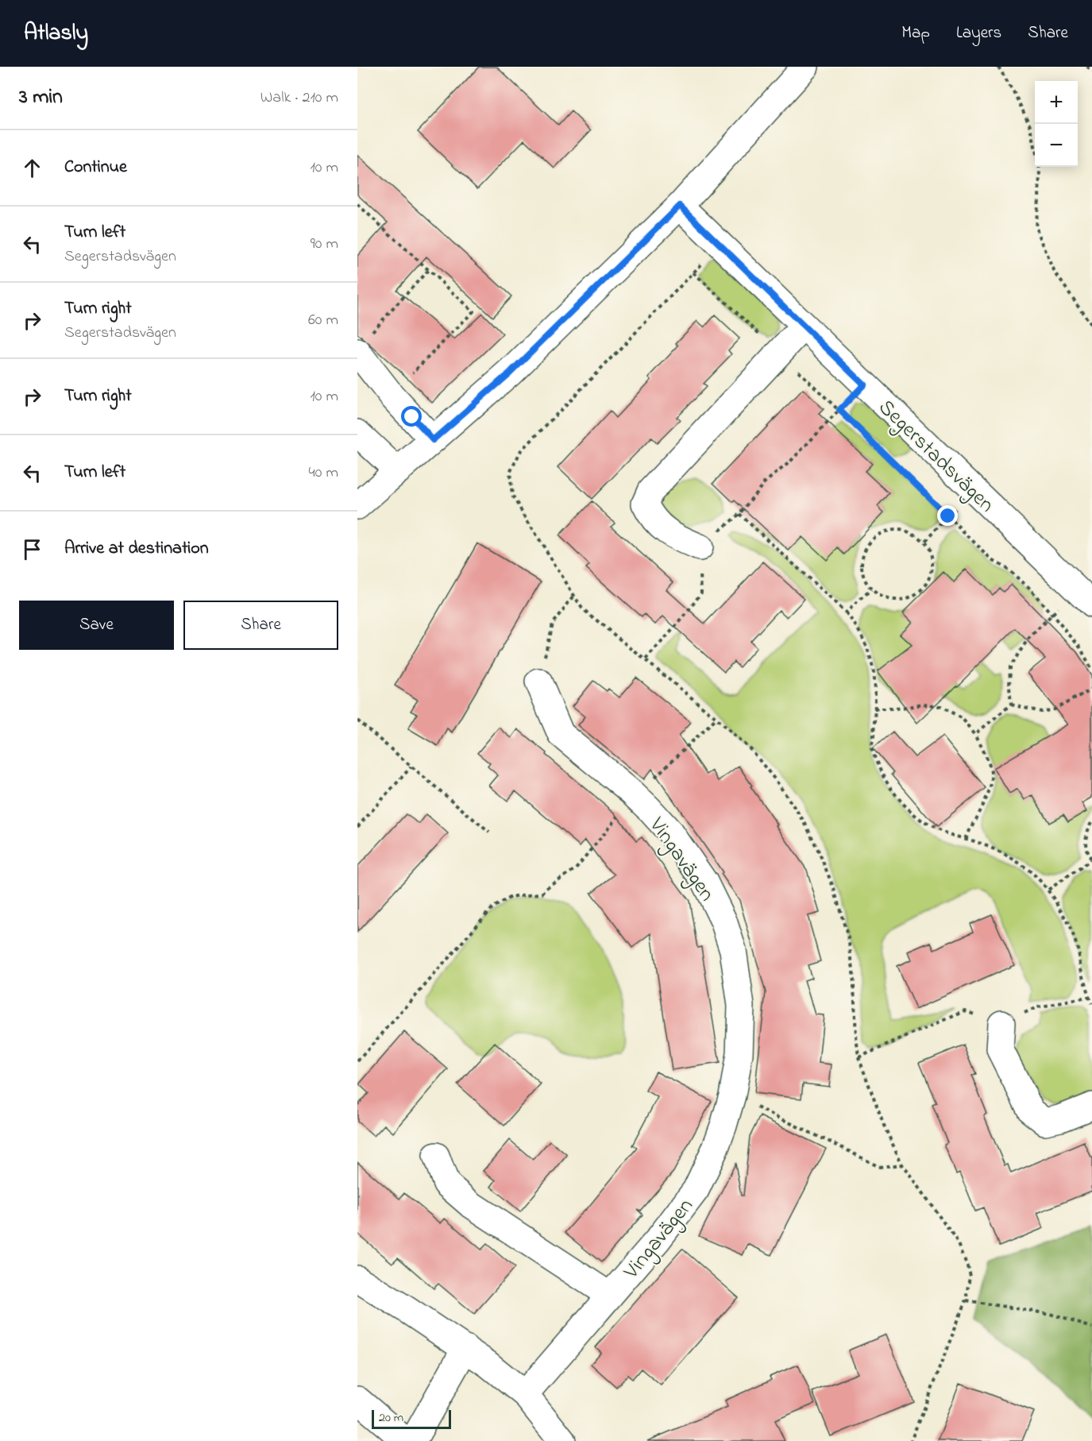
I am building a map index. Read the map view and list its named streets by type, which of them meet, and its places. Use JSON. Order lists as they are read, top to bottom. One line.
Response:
{"streets":{"street":["Segerstadsvägen","Vingavägen"]},"scale_bar":"20 m","page":{"header":"Atlasly","nav":["Map","Layers","Share"],"heading":["3 min","Walk · 210 m"],"map_buttons":["+","−"],"list":[["Continue","10 m"],["Turn left","Segerstadsvägen","90 m"],["Turn right","Segerstadsvägen","60 m"],["Turn right","10 m"],["Turn left","40 m"],"Arrive at destination"],"buttons":["Save","Share"],"scale":"20 m"}}
